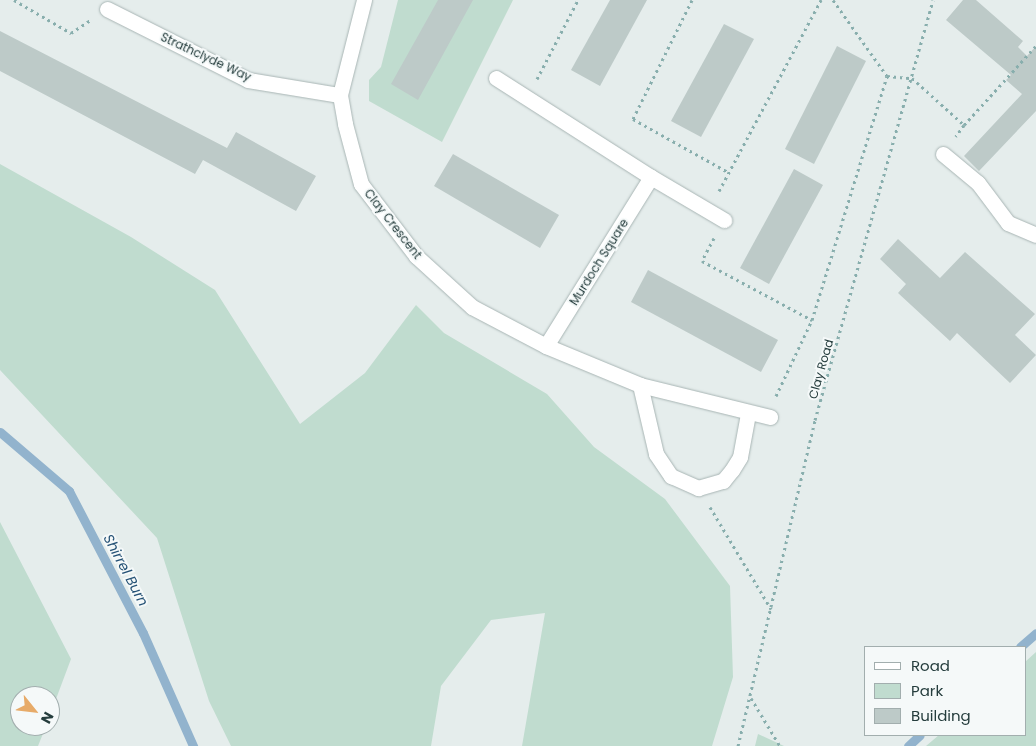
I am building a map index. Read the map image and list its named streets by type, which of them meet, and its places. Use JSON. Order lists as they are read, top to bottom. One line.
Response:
{"streets":{"street":["Strathclyde Way","Clay Crescent","Murdoch Square"],"path":["Clay Road"]},"crossings":[["Strathclyde Way","Clay Crescent"],["Clay Crescent","Murdoch Square"]],"water":["Shirrel Burn"],"legend":["Road","Park","Building"],"north":"bottom right"}
